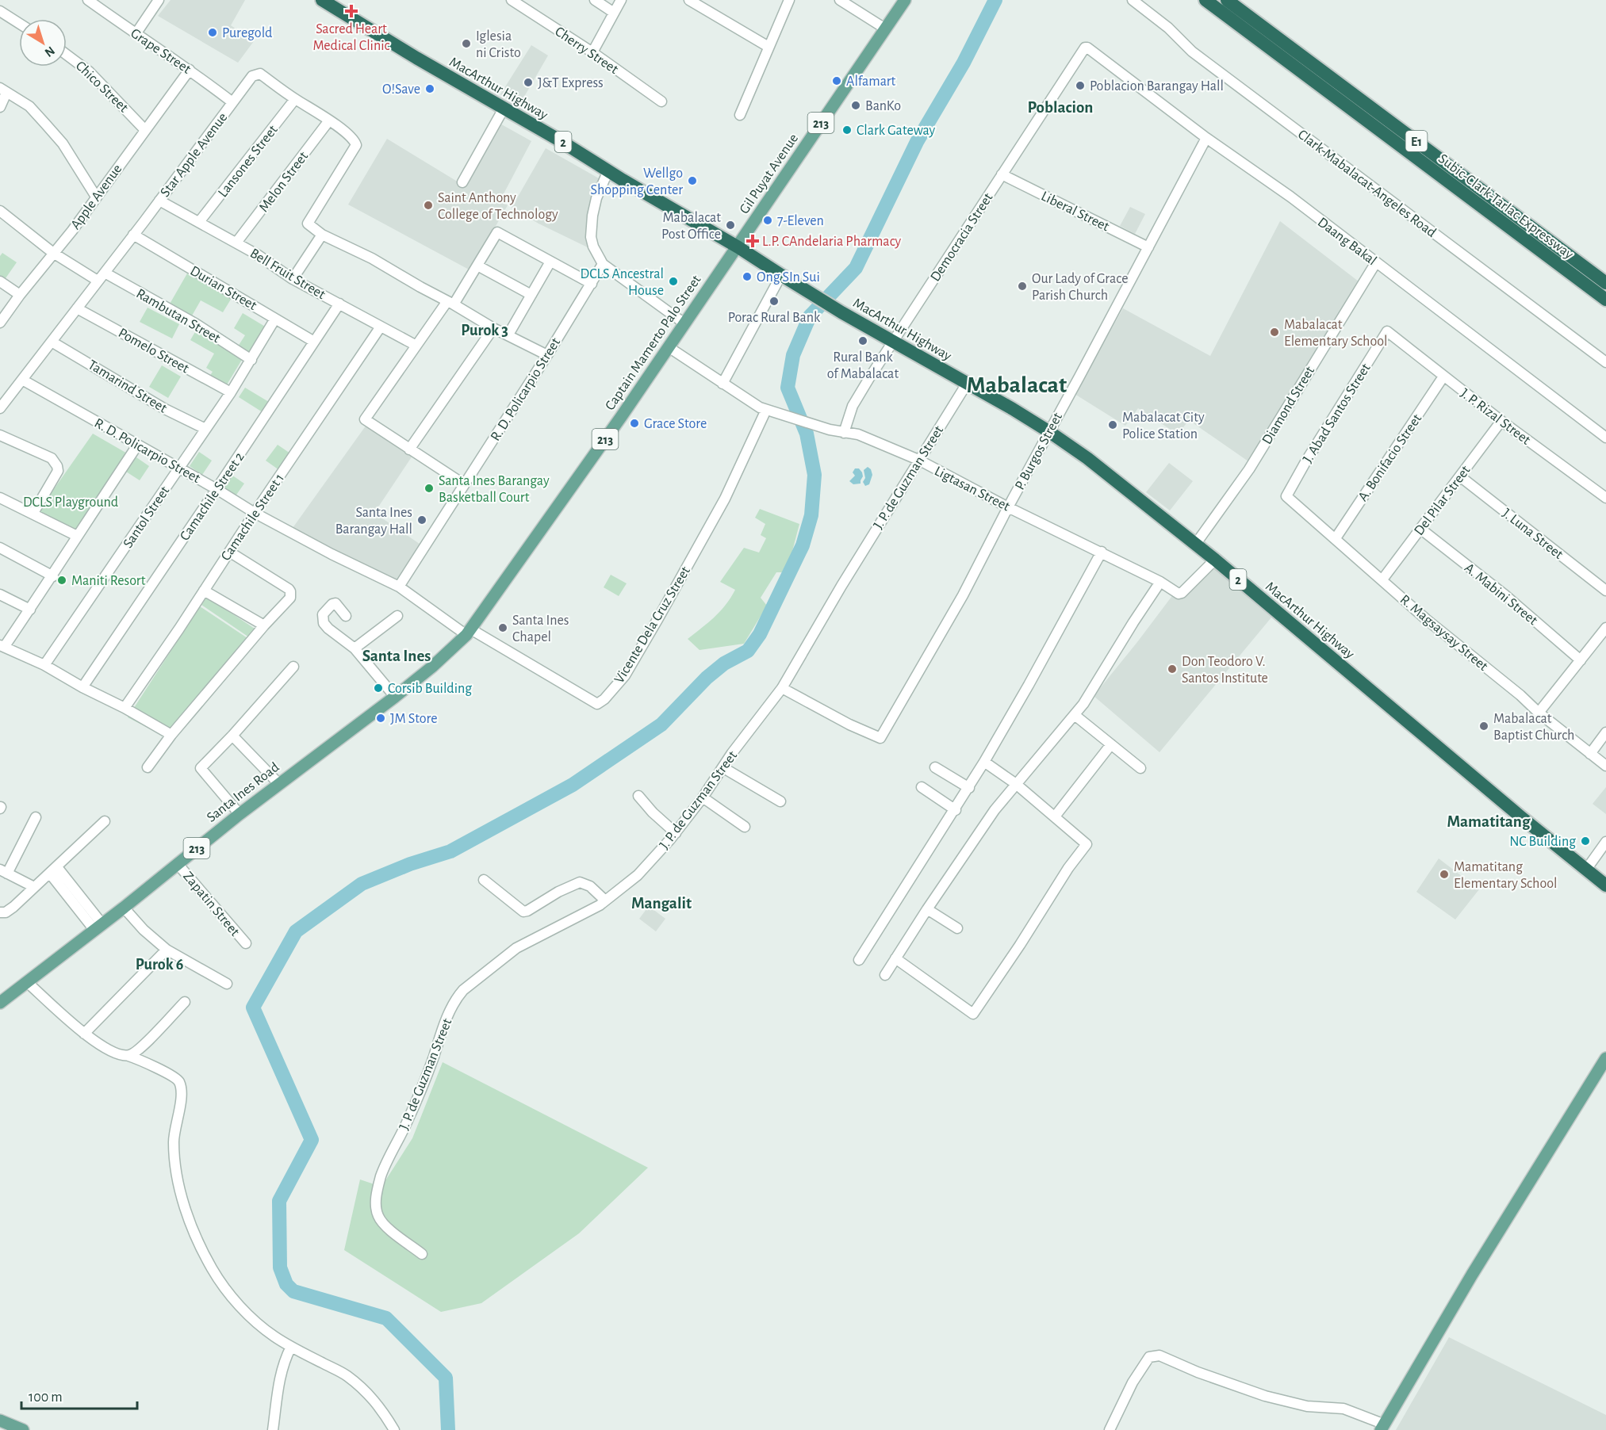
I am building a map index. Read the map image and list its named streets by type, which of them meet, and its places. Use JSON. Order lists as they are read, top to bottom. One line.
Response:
{"streets":{"highway":["MacArthur Highway","E1","2","Subic-Clark-Tarlac Expressway"],"main road":["213","Gil Puyat Avenue","Captain Mamerto Palo Street","Santa Ines Road"],"street":["Cherry Street","Grape Street","Chico Street","Star Apple Avenue","Lansones Street","Melon Street","Clark-Mabalacat-Angeles Road","Apple Avenue","Liberal Street","Democracia Street","Daang Bakal","Bell Fruit Street","Durian Street","Rambutan Street","Pomelo Street","Tamarind Street","R. D. Policarpio Street","Diamond Street","J. Abad Santos Street","J. P. Rizal Street","P. Burgos Street","A. Bonifacio Street","J. P. de Guzman Street","Ligtasan Street","Camachile Street 2","Del Pilar Street","Santol Street","Camachile Street 1","J. Luna Street","A. Mabini Street","Vicente Dela Cruz Street","R. Magsaysay Street","Zapatin Street"]},"crossings":[["Grape Street","Star Apple Avenue"],["Grape Street","Apple Avenue"],["Chico Street","Apple Avenue"],["MacArthur Highway","Gil Puyat Avenue"],["MacArthur Highway","Democracia Street"],["MacArthur Highway","Captain Mamerto Palo Street"],["MacArthur Highway","Diamond Street"],["MacArthur Highway","P. Burgos Street"],["MacArthur Highway","J. P. de Guzman Street"],["MacArthur Highway","Ligtasan Street"],["Star Apple Avenue","Lansones Street"],["Star Apple Avenue","Melon Street"],["Star Apple Avenue","Bell Fruit Street"],["Star Apple Avenue","Durian Street"],["Star Apple Avenue","Rambutan Street"],["Star Apple Avenue","Pomelo Street"],["Star Apple Avenue","Tamarind Street"],["Star Apple Avenue","R. D. Policarpio Street"],["Lansones Street","Bell Fruit Street"],["Gil Puyat Avenue","Captain Mamerto Palo Street"],["Melon Street","Bell Fruit Street"],["Liberal Street","Democracia Street"],["Liberal Street","P. Burgos Street"],["Democracia Street","Daang Bakal"],["Democracia Street","Ligtasan Street"],["Daang Bakal","Diamond Street"],["Daang Bakal","P. Burgos Street"],["Bell Fruit Street","Camachile Street 2"],["Bell Fruit Street","Camachile Street 1"],["Durian Street","Camachile Street 2"],["Durian Street","Santol Street"],["Rambutan Street","Santol Street"],["Captain Mamerto Palo Street","R. D. Policarpio Street"],["Captain Mamerto Palo Street","Ligtasan Street"],["Captain Mamerto Palo Street","Vicente Dela Cruz Street"],["Captain Mamerto Palo Street","Santa Ines Road"],["Pomelo Street","Santol Street"],["Tamarind Street","Santol Street"],["R. D. Policarpio Street","Camachile Street 2"],["R. D. Policarpio Street","Santol Street"],["R. D. Policarpio Street","Camachile Street 1"],["R. D. Policarpio Street","Vicente Dela Cruz Street"],["J. Abad Santos Street","J. P. Rizal Street"],["J. Abad Santos Street","R. Magsaysay Street"],["J. P. Rizal Street","A. Bonifacio Street"],["J. P. Rizal Street","Del Pilar Street"],["P. Burgos Street","J. P. de Guzman Street"],["P. Burgos Street","Ligtasan Street"],["A. Bonifacio Street","R. Magsaysay Street"],["J. P. de Guzman Street","Ligtasan Street"],["Ligtasan Street","Vicente Dela Cruz Street"],["Del Pilar Street","J. Luna Street"],["Del Pilar Street","A. Mabini Street"],["Del Pilar Street","R. Magsaysay Street"],["Santa Ines Road","Zapatin Street"]],"districts":["Poblacion","Purok 3","Mabalacat","Santa Ines","Mamatitang","Mangalit","Purok 6"],"parks":["DCLS Playground"],"places":{"health":["Sacred Heart Medical Clinic","L.P. CAndelaria Pharmacy"],"other":["Puregold","Iglesia ni Cristo","Alfamart","J&T Express","Poblacion Barangay Hall","O!Save","BanKo","Clark Gateway","Wellgo Shopping Center","Saint Anthony College of Technology","7-Eleven","Mabalacat Post Office","Ong SIn Sui","DCLS Ancestral House","Our Lady of Grace Parish Church","Porac Rural Bank","Mabalacat Elementary School","Rural Bank of Mabalacat","Grace Store","Mabalacat City Police Station","Santa Ines Barangay Basketball Court","Santa Ines Barangay Hall","Maniti Resort","Santa Ines Chapel","Don Teodoro V. Santos Institute","Corsib Building","JM Store","Mabalacat Baptist Church","NC Building","Mamatitang Elementary School"]},"scale_bar":"100 m","north":"bottom right"}
